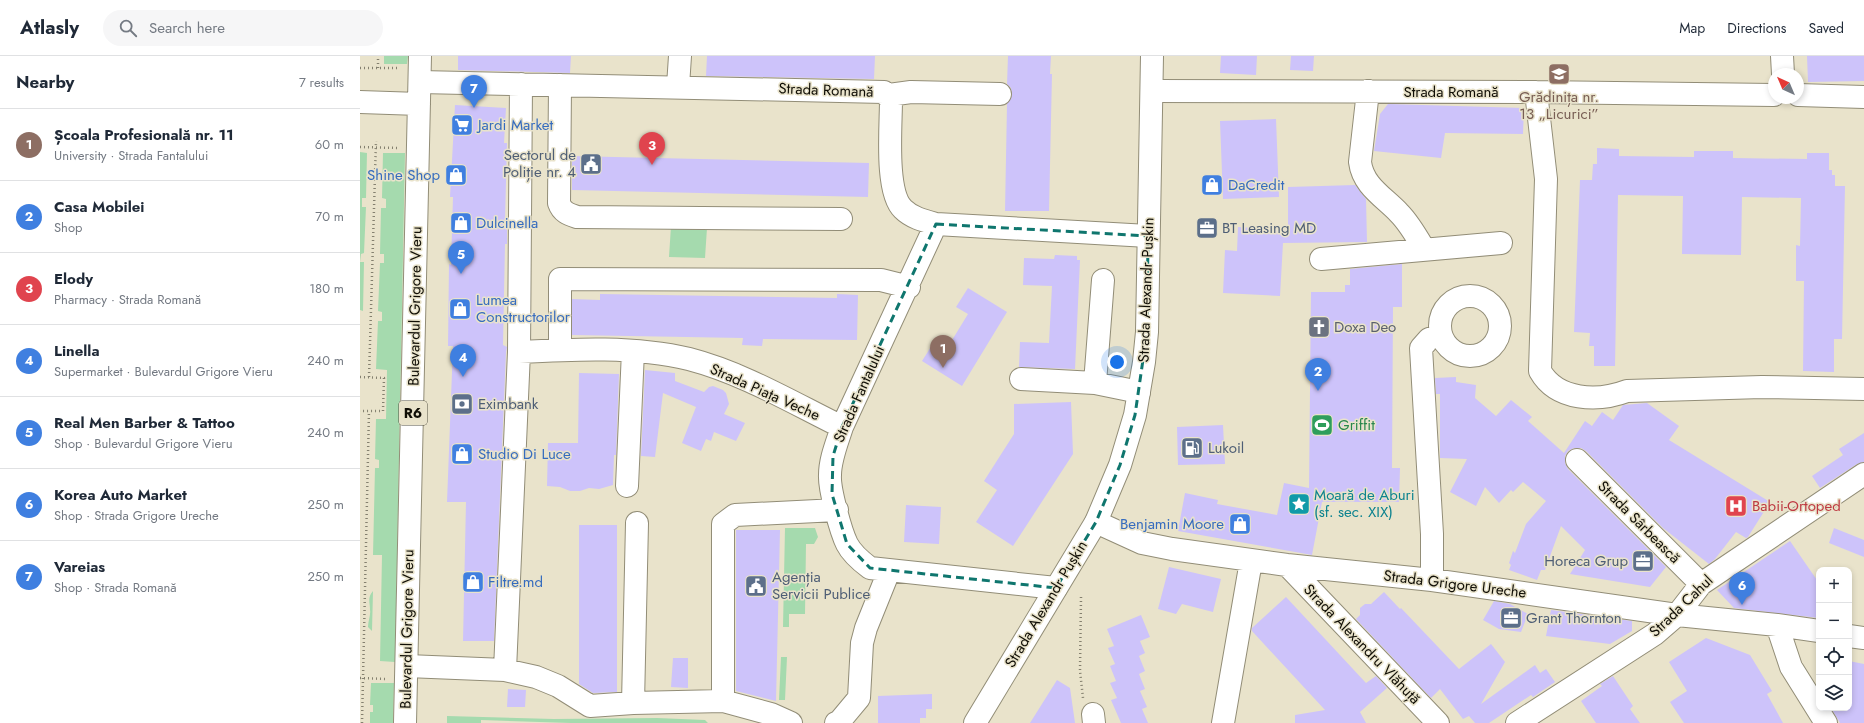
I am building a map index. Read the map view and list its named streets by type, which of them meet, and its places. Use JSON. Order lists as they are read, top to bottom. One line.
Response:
{"streets":{"street":["Strada Romană","Strada Alexandr Pușkin","Bulevardul Grigore Vieru","Strada Piața Veche","Strada Fantalului","R6","Strada Sârbească","Strada Grigore Ureche","Strada Cahul","Strada Alexandru Vlăhuță"]},"crossings":[["Strada Romană","Strada Alexandr Pușkin"],["Strada Romană","Bulevardul Grigore Vieru"],["Strada Romană","Strada Fantalului"],["Strada Alexandr Pușkin","Strada Fantalului"],["Strada Alexandr Pușkin","Strada Grigore Ureche"],["Strada Piața Veche","Strada Fantalului"],["Strada Sârbească","Strada Cahul"],["Strada Grigore Ureche","Strada Cahul"],["Strada Grigore Ureche","Strada Alexandru Vlăhuță"]],"places":{"school or university":["Grădinița nr. 13 „Licurici”"],"supermarket":["Jardi Market"],"public building":["Sectorul de Poliție nr. 4","Agenția Servicii Publice"],"shop":["Shine Shop","DaCredit","Dulcinella","Lumea Constructorilor","Studio Di Luce","Benjamin Moore","Filtre.md"],"office":["BT Leasing MD","Horeca Grup","Grant Thornton"],"church":["Doxa Deo"],"bank":["Eximbank"],"sports":["Griffit"],"fuel station":["Lukoil"],"place":["Moară de Aburi (sf. sec. XIX)"],"hospital":["Babii-Ortoped"]},"north":"top left","page":{"header":"Atlasly","search":"Search here","nav":["Map","Directions","Saved"],"heading":["Nearby","7 results"],"pins":["7","3","5","1","4","2","6"],"list":[{"mark":"1","name":"Școala Profesională nr. 11","note":"University · Strada Fantalului","value":"60 m"},{"mark":"2","name":"Casa Mobilei","note":"Shop","value":"70 m"},{"mark":"3","name":"Elody","note":"Pharmacy · Strada Romană","value":"180 m"},{"mark":"4","name":"Linella","note":"Supermarket · Bulevardul Grigore Vieru","value":"240 m"},{"mark":"5","name":"Real Men Barber & Tattoo","note":"Shop · Bulevardul Grigore Vieru","value":"240 m"},{"mark":"6","name":"Korea Auto Market","note":"Shop · Strada Grigore Ureche","value":"250 m"},{"mark":"7","name":"Vareias","note":"Shop · Strada Romană","value":"250 m"}],"map_buttons":["+","−"]}}
